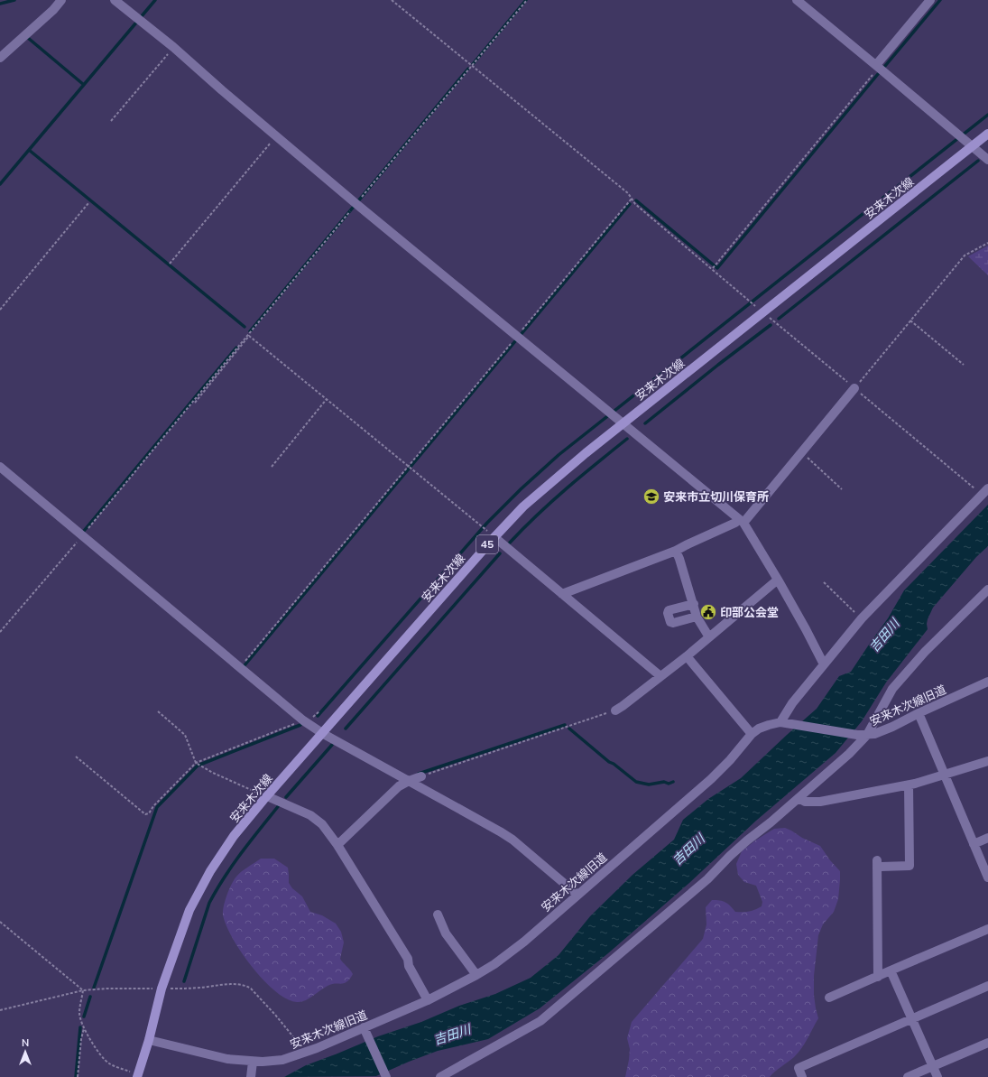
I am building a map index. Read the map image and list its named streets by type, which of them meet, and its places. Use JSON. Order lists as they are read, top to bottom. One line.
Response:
{"streets":{"main road":["安来木次線","45"],"street":["安来木次線旧道"]},"crossings":[["安来木次線","安来木次線旧道"]],"water":["吉田川"],"places":{"school or university":["安来市立切川保育所"],"public building":["印部公会堂"]},"north":"top"}
